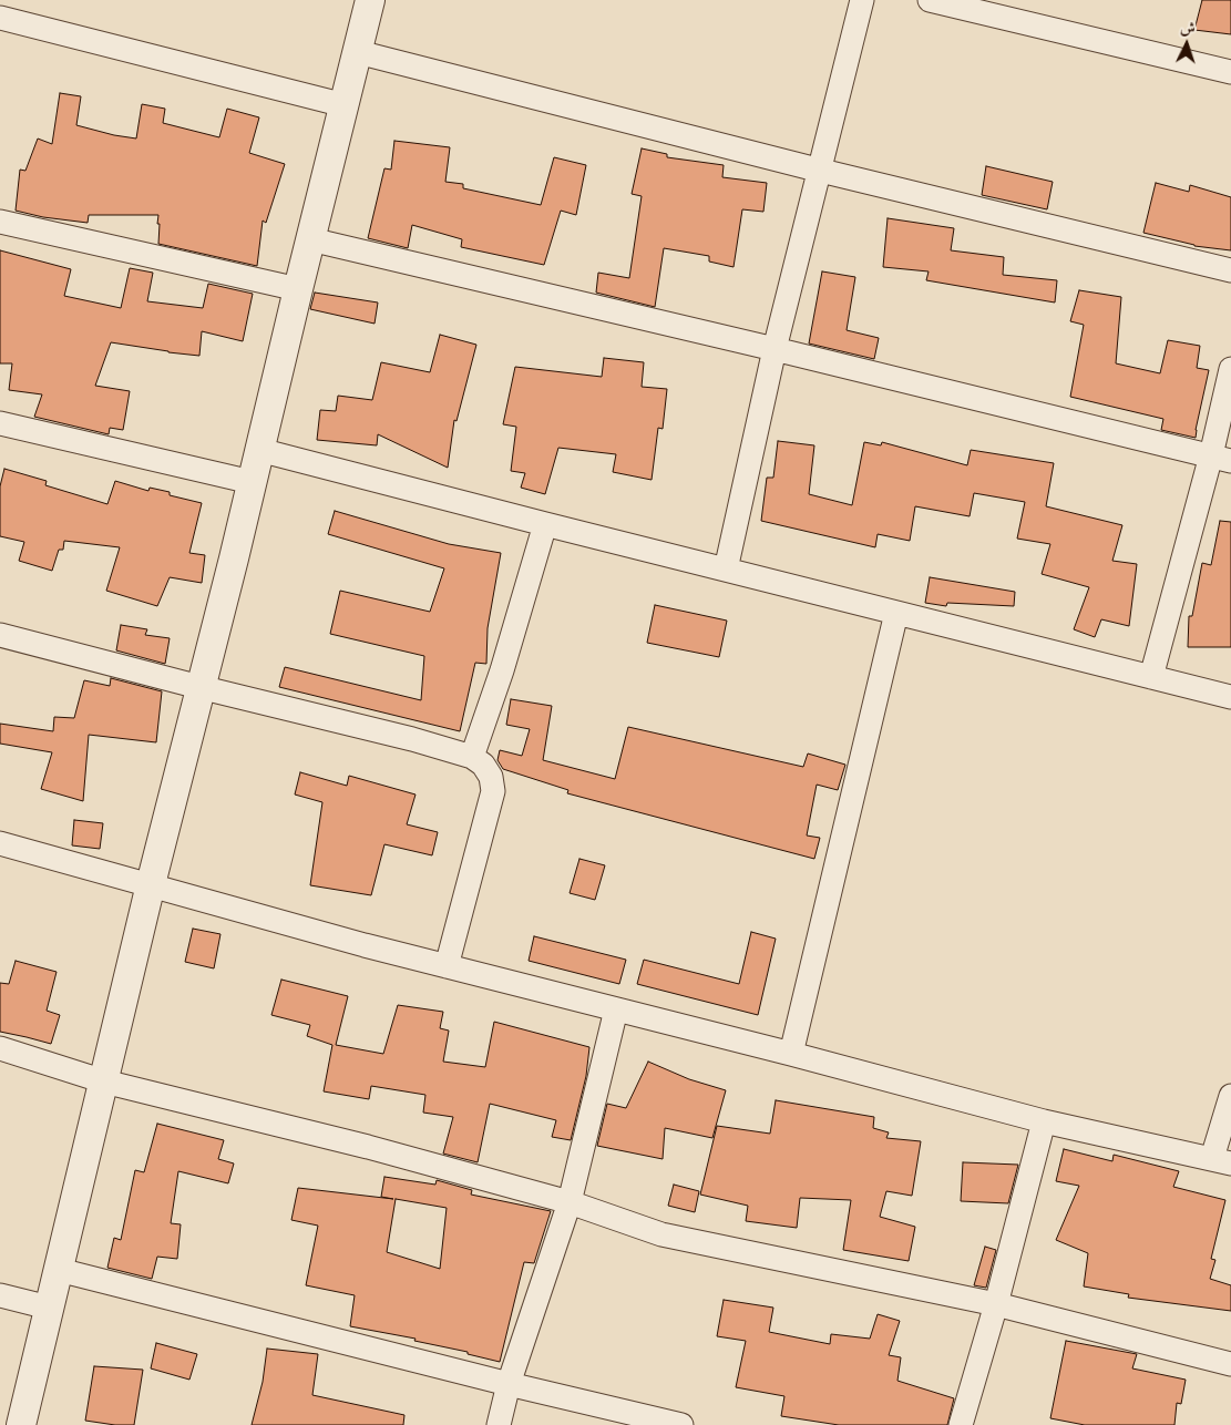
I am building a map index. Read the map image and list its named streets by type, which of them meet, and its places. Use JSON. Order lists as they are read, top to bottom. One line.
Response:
{"north":"top"}
